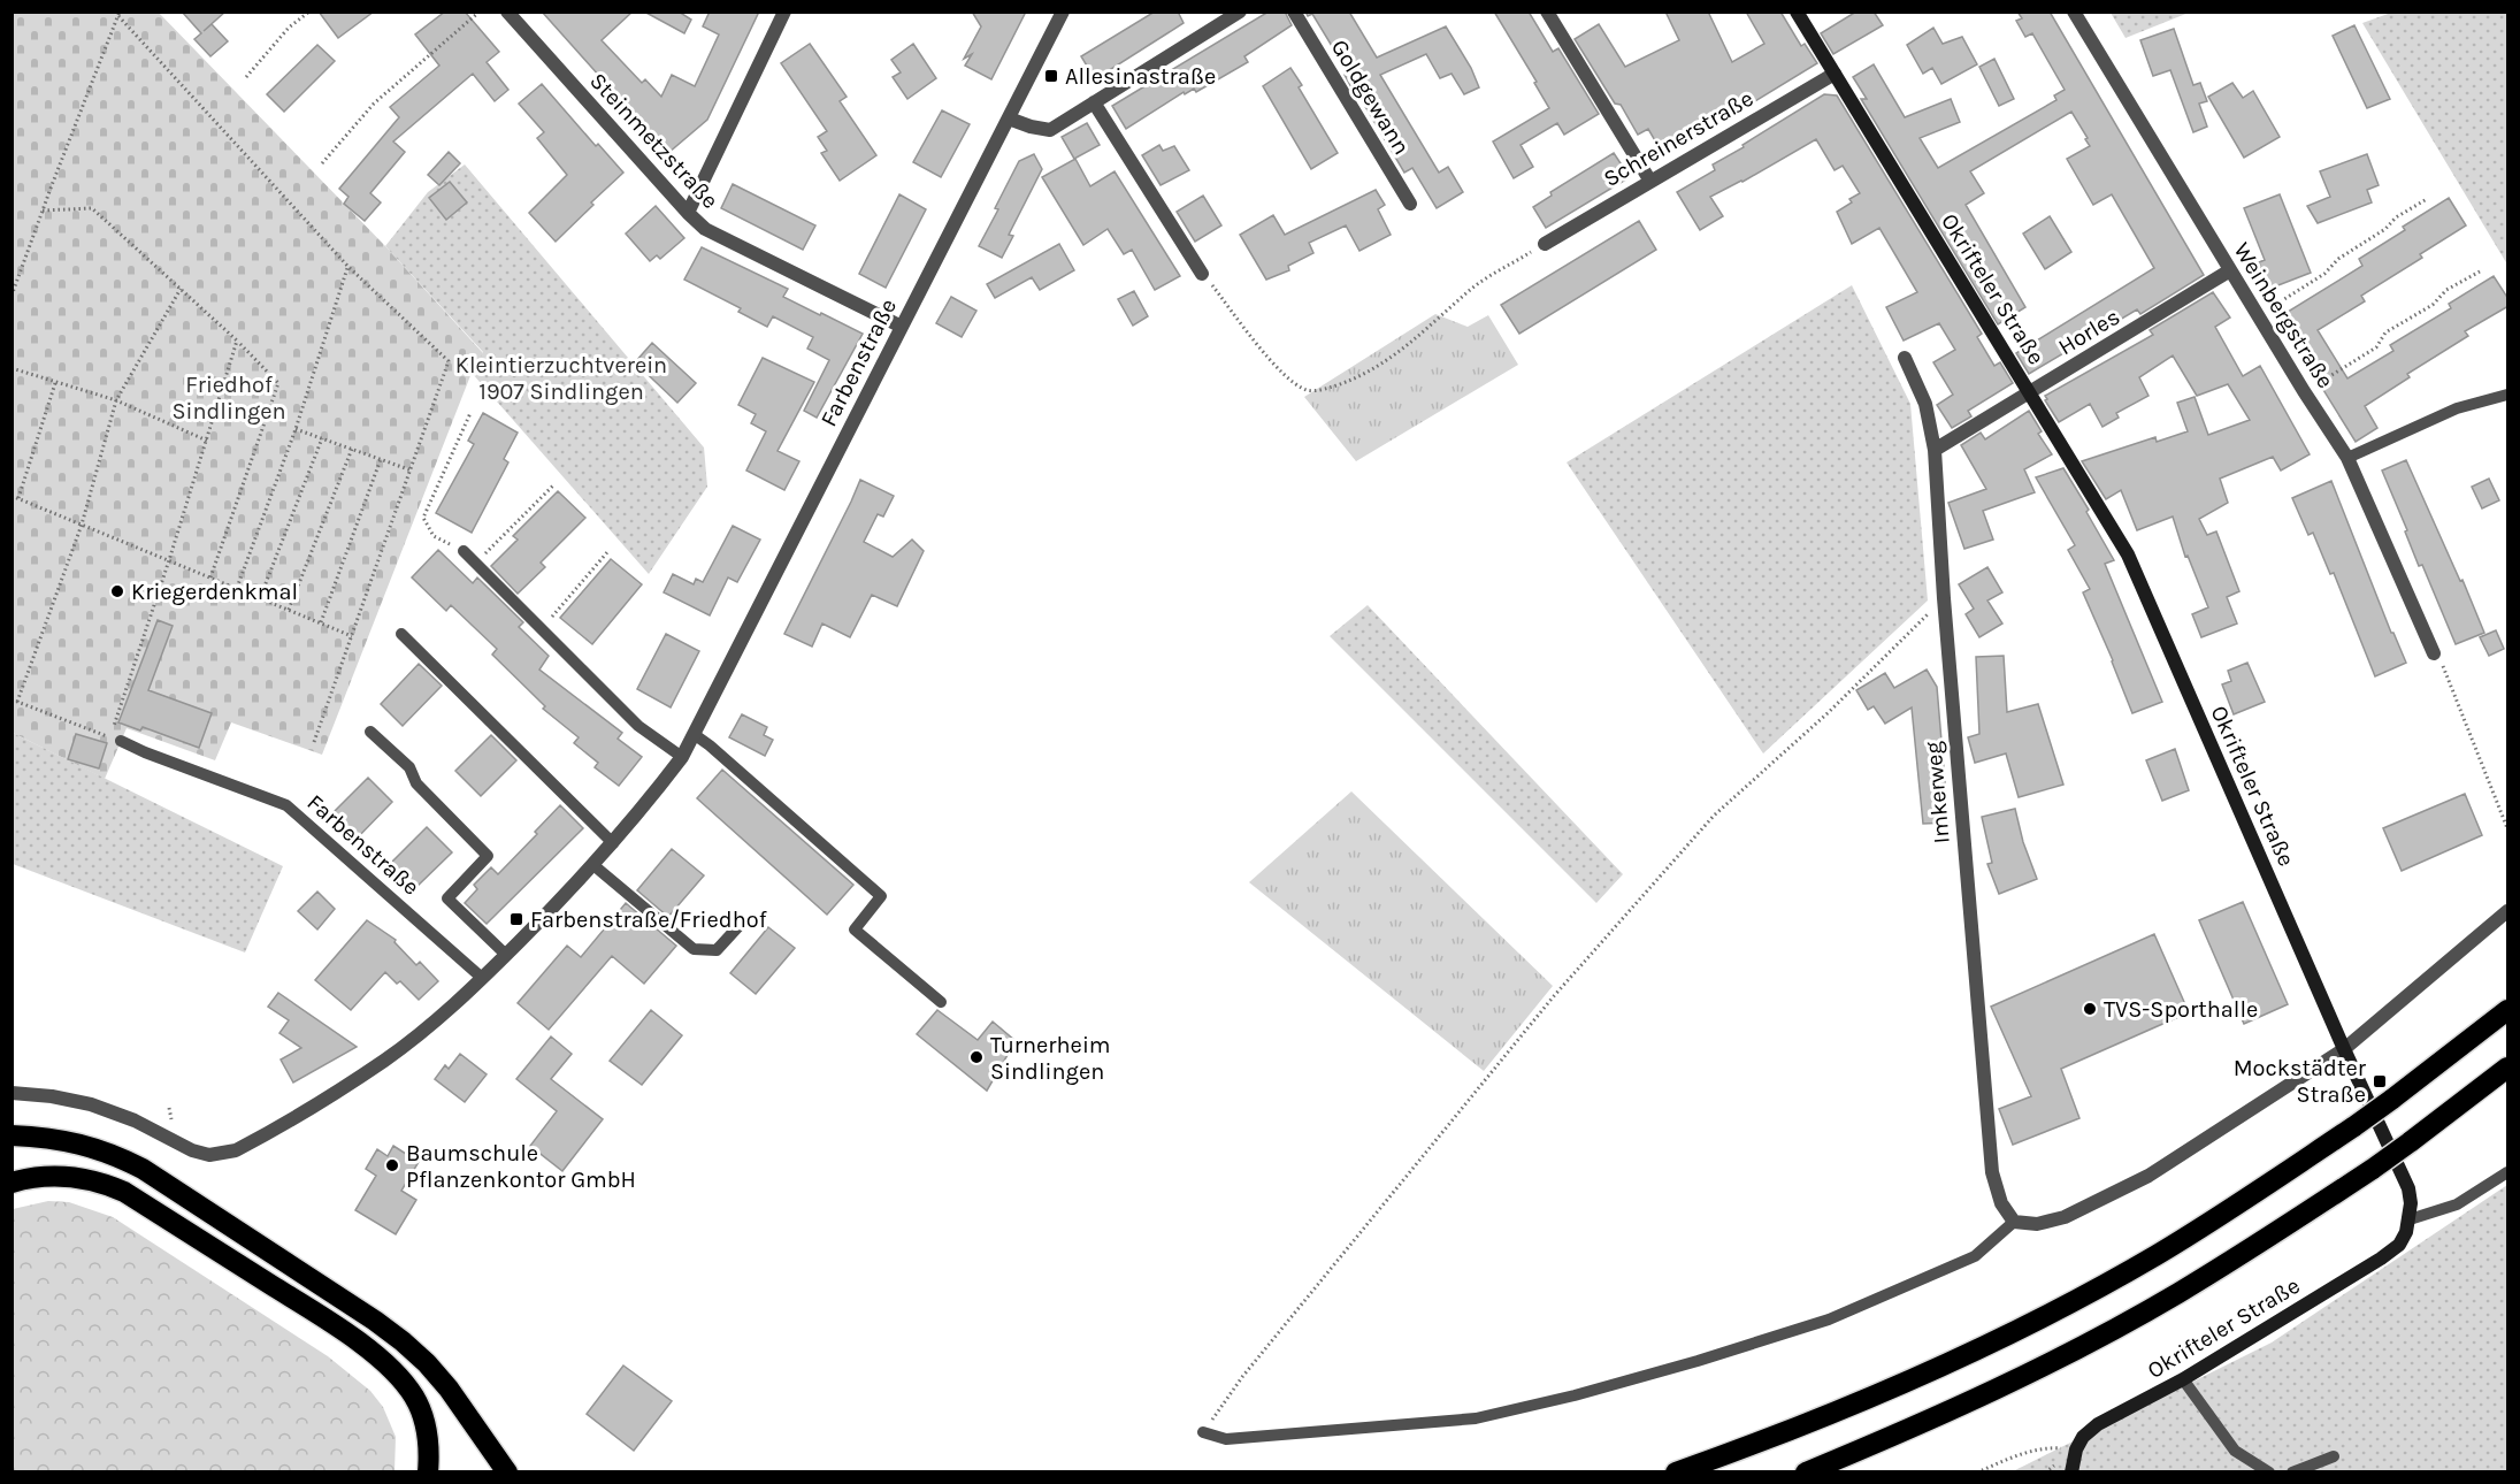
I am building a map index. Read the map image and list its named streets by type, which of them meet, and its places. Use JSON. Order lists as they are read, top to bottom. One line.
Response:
{"streets":{"street":["Goldgewann","Schreinerstraße","Steinmetzstraße","Okrifteler Straße","Weinbergstraße","Horles","Farbenstraße","Imkerweg"]},"crossings":[["Schreinerstraße","Okrifteler Straße"],["Steinmetzstraße","Farbenstraße"],["Okrifteler Straße","Horles"],["Weinbergstraße","Horles"],["Horles","Imkerweg"]],"parks":["Kleintierzuchtverein 1907 Sindlingen","Friedhof Sindlingen"],"places":{"transit":["Allesinastraße","Farbenstraße/Friedhof","Mockstädter Straße"],"other":["Kriegerdenkmal","TVS-Sporthalle","Turnerheim Sindlingen","Baumschule Pflanzenkontor GmbH"]}}
